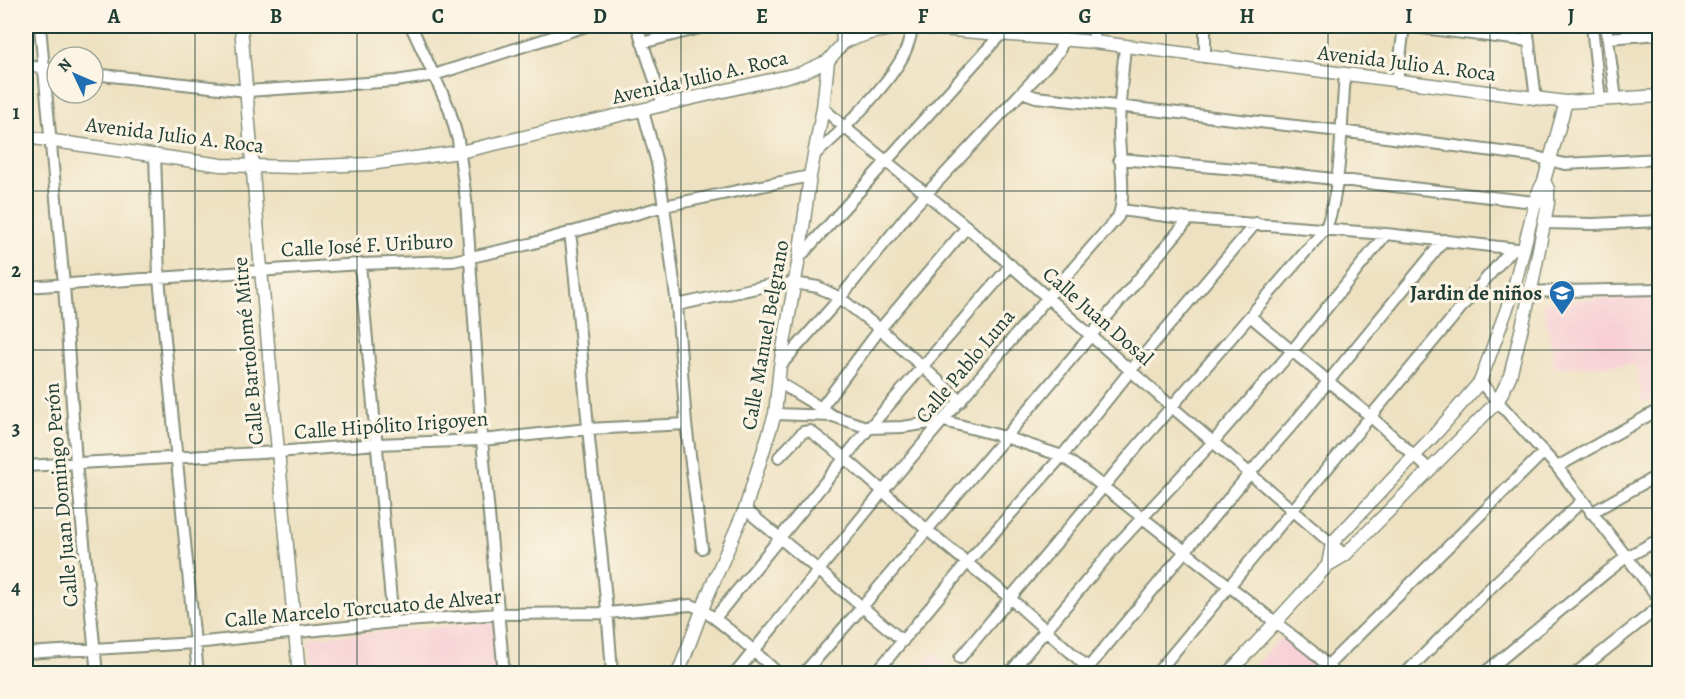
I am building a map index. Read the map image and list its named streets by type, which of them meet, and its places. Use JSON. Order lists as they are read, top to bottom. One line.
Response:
{"streets":{"street":["Avenida Julio A. Roca","Calle José F. Uriburo","Calle Juan Dosal","Calle Manuel Belgrano","Calle Bartolomé Mitre","Calle Pablo Luna","Calle Hipólito Irigoyen","Calle Juan Domingo Perón","Calle Marcelo Torcuato de Alvear"]},"crossings":[["Avenida Julio A. Roca","Calle Manuel Belgrano"],["Avenida Julio A. Roca","Calle Bartolomé Mitre"],["Avenida Julio A. Roca","Calle Juan Domingo Perón"],["Calle José F. Uriburo","Calle Manuel Belgrano"],["Calle José F. Uriburo","Calle Bartolomé Mitre"],["Calle José F. Uriburo","Calle Juan Domingo Perón"],["Calle Juan Dosal","Calle Manuel Belgrano"],["Calle Juan Dosal","Calle Pablo Luna"],["Calle Manuel Belgrano","Calle Marcelo Torcuato de Alvear"],["Calle Bartolomé Mitre","Calle Hipólito Irigoyen"],["Calle Bartolomé Mitre","Calle Marcelo Torcuato de Alvear"],["Calle Hipólito Irigoyen","Calle Juan Domingo Perón"],["Calle Juan Domingo Perón","Calle Marcelo Torcuato de Alvear"]],"places":{"school or university":["Jardin de niños"]},"north":"top left","grid":{"columns":["A","B","C","D","E","F","G","H","I","J"],"rows":["1","2","3","4"]}}
